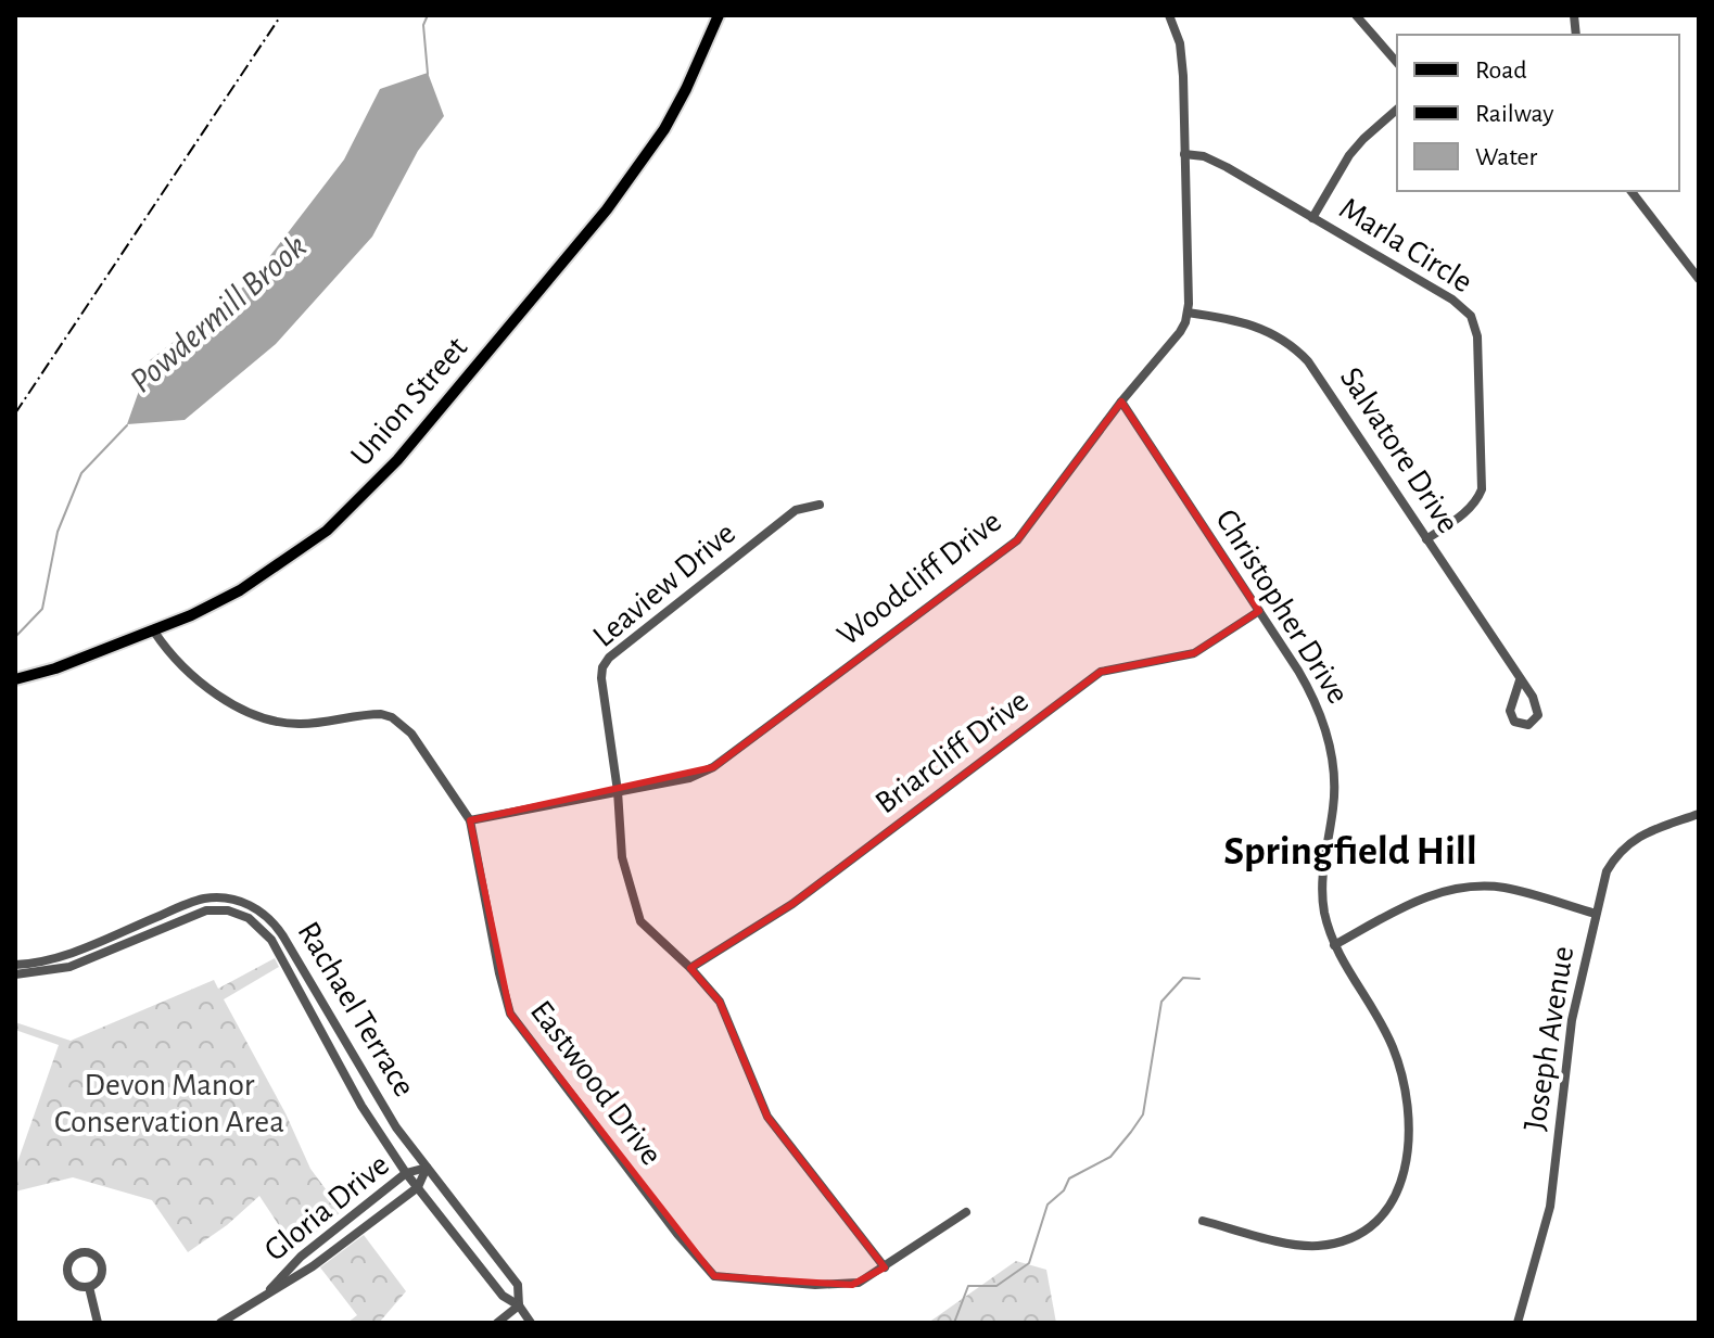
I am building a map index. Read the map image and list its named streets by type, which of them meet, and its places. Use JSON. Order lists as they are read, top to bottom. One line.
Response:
{"streets":{"main road":["Union Street"],"street":["Marla Circle","Salvatore Drive","Woodcliff Drive","Leaview Drive","Christopher Drive","Briarcliff Drive","Rachael Terrace","Joseph Avenue","Eastwood Drive","Gloria Drive"]},"crossings":[["Marla Circle","Salvatore Drive"],["Union Street","Eastwood Drive"],["Salvatore Drive","Woodcliff Drive"],["Woodcliff Drive","Leaview Drive"],["Woodcliff Drive","Christopher Drive"],["Woodcliff Drive","Eastwood Drive"],["Christopher Drive","Briarcliff Drive"],["Rachael Terrace","Gloria Drive"]],"districts":["Springfield Hill"],"water":["Powdermill Brook"],"parks":["Devon Manor Conservation Area"],"legend":["Road","Railway","Water"]}
